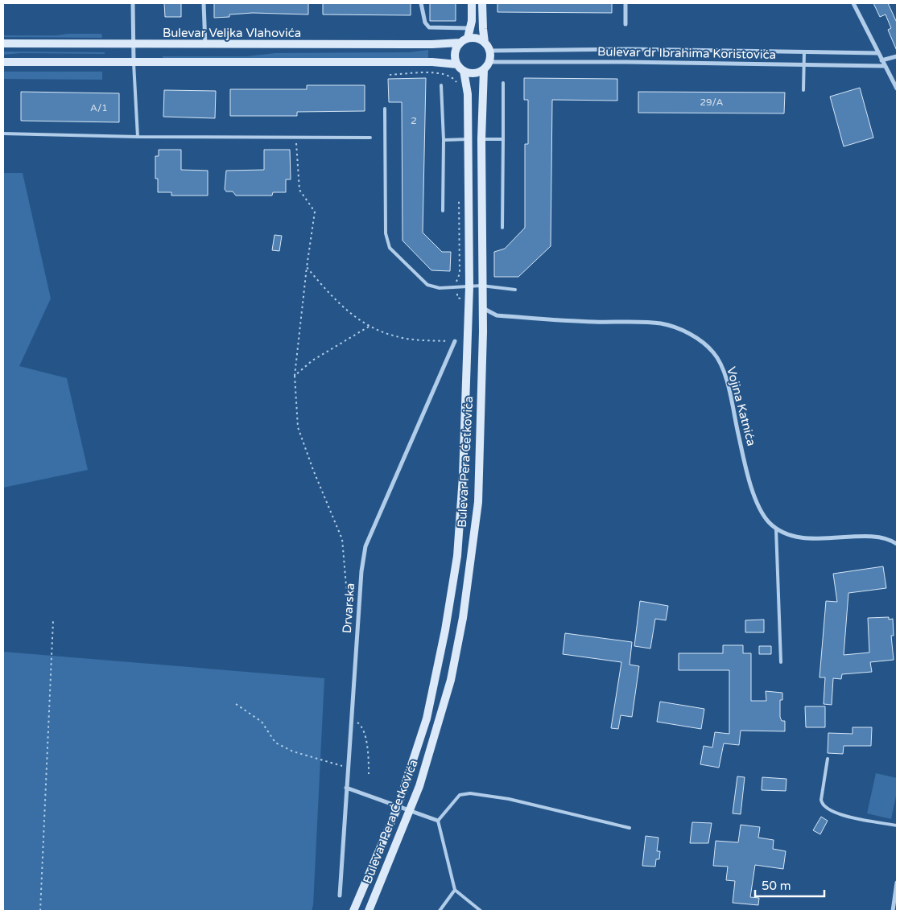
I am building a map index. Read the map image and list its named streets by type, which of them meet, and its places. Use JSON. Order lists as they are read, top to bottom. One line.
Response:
{"streets":{"main road":["Bulevar Veljka Vlahovića","Bulevar Pera Ćetkovića"],"street":["Bulevar dr Ibrahima Koristovića","Vojina Katnića","Drvarska"]},"crossings":[["Bulevar Veljka Vlahovića","Bulevar dr Ibrahima Koristovića"],["Bulevar Veljka Vlahovića","Bulevar Pera Ćetkovića"],["Bulevar dr Ibrahima Koristovića","Bulevar Pera Ćetkovića"],["Vojina Katnića","Bulevar Pera Ćetkovića"]],"house_numbers":["29/A","A/1","2"],"scale_bar":"50 m"}
